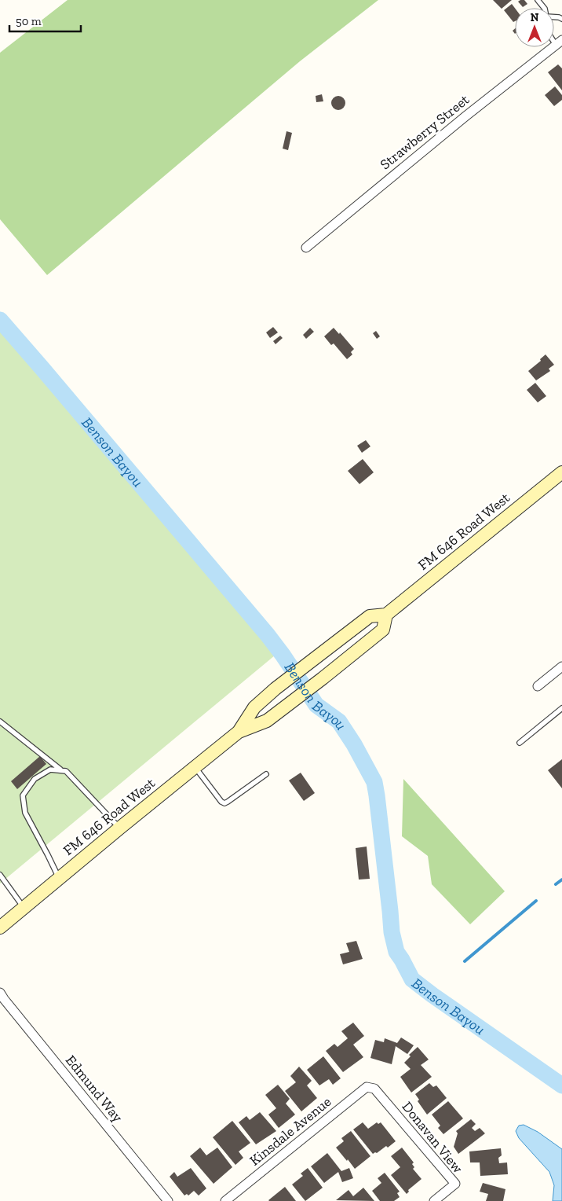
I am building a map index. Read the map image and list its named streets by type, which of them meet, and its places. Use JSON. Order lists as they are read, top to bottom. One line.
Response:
{"streets":{"main road":["FM 646 Road West"],"street":["Strawberry Street","Edmund Way","Kinsdale Avenue","Donavan View"]},"crossings":[["Kinsdale Avenue","Donavan View"]],"water":["Benson Bayou"],"scale_bar":"50 m","north":"top"}
